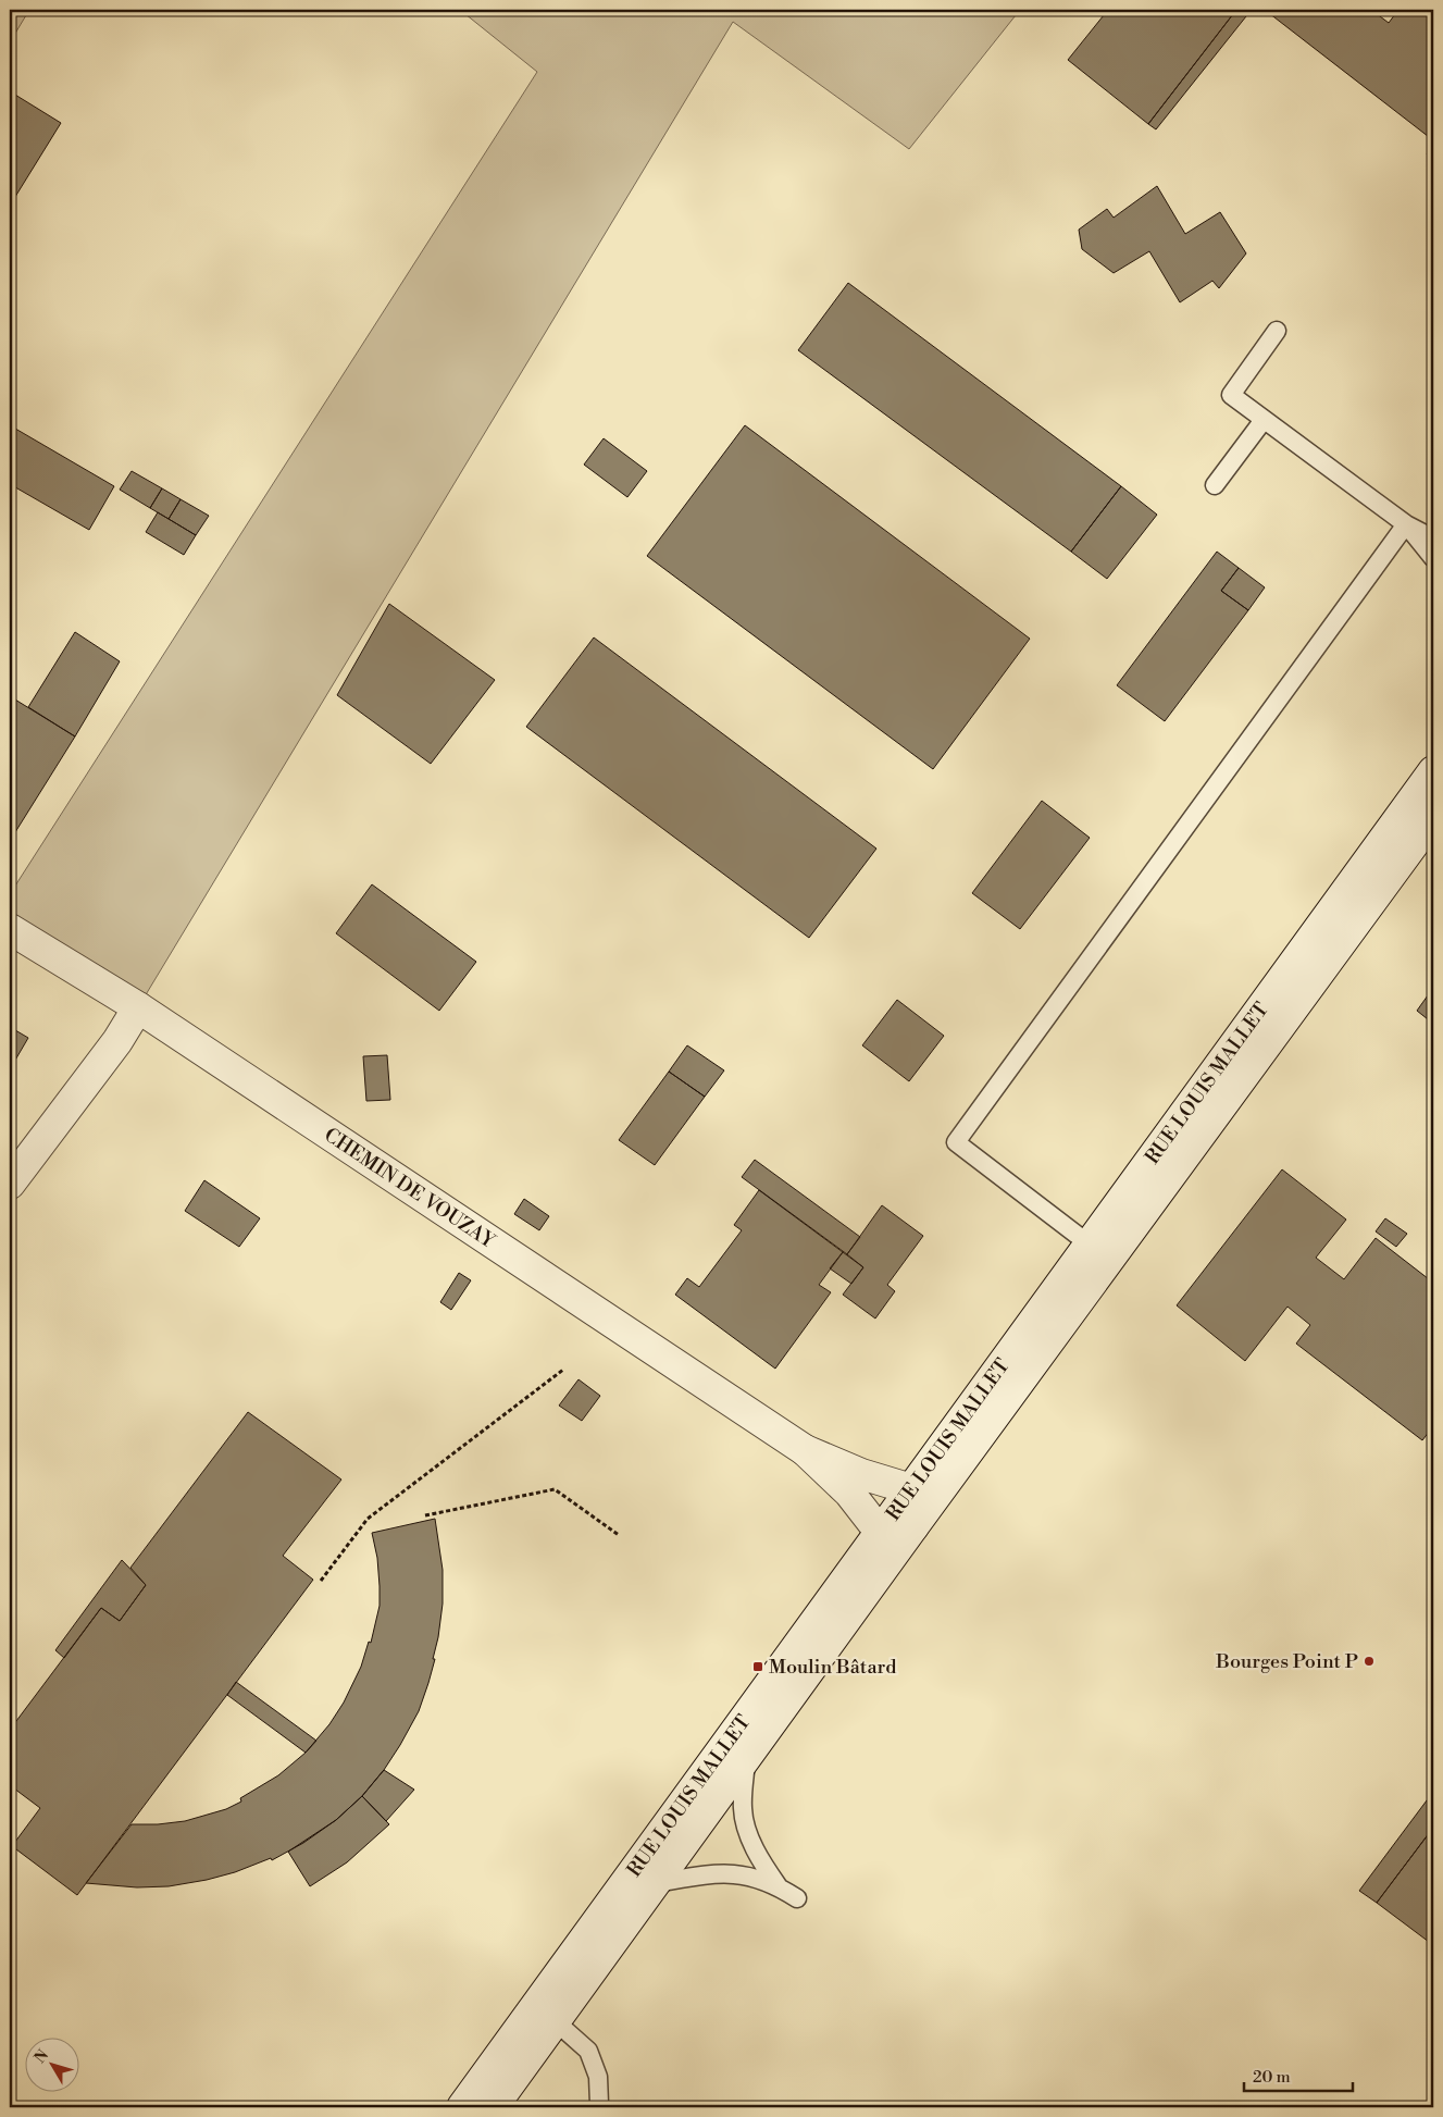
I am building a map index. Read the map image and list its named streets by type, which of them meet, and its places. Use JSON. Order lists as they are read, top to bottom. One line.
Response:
{"streets":{"main road":["RUE LOUIS MALLET","CHEMIN DE VOUZAY"]},"crossings":[["RUE LOUIS MALLET","CHEMIN DE VOUZAY"]],"places":{"other":["Bourges Point P"],"transit":["Moulin Bâtard"]},"scale_bar":"20 m","north":"top left"}
